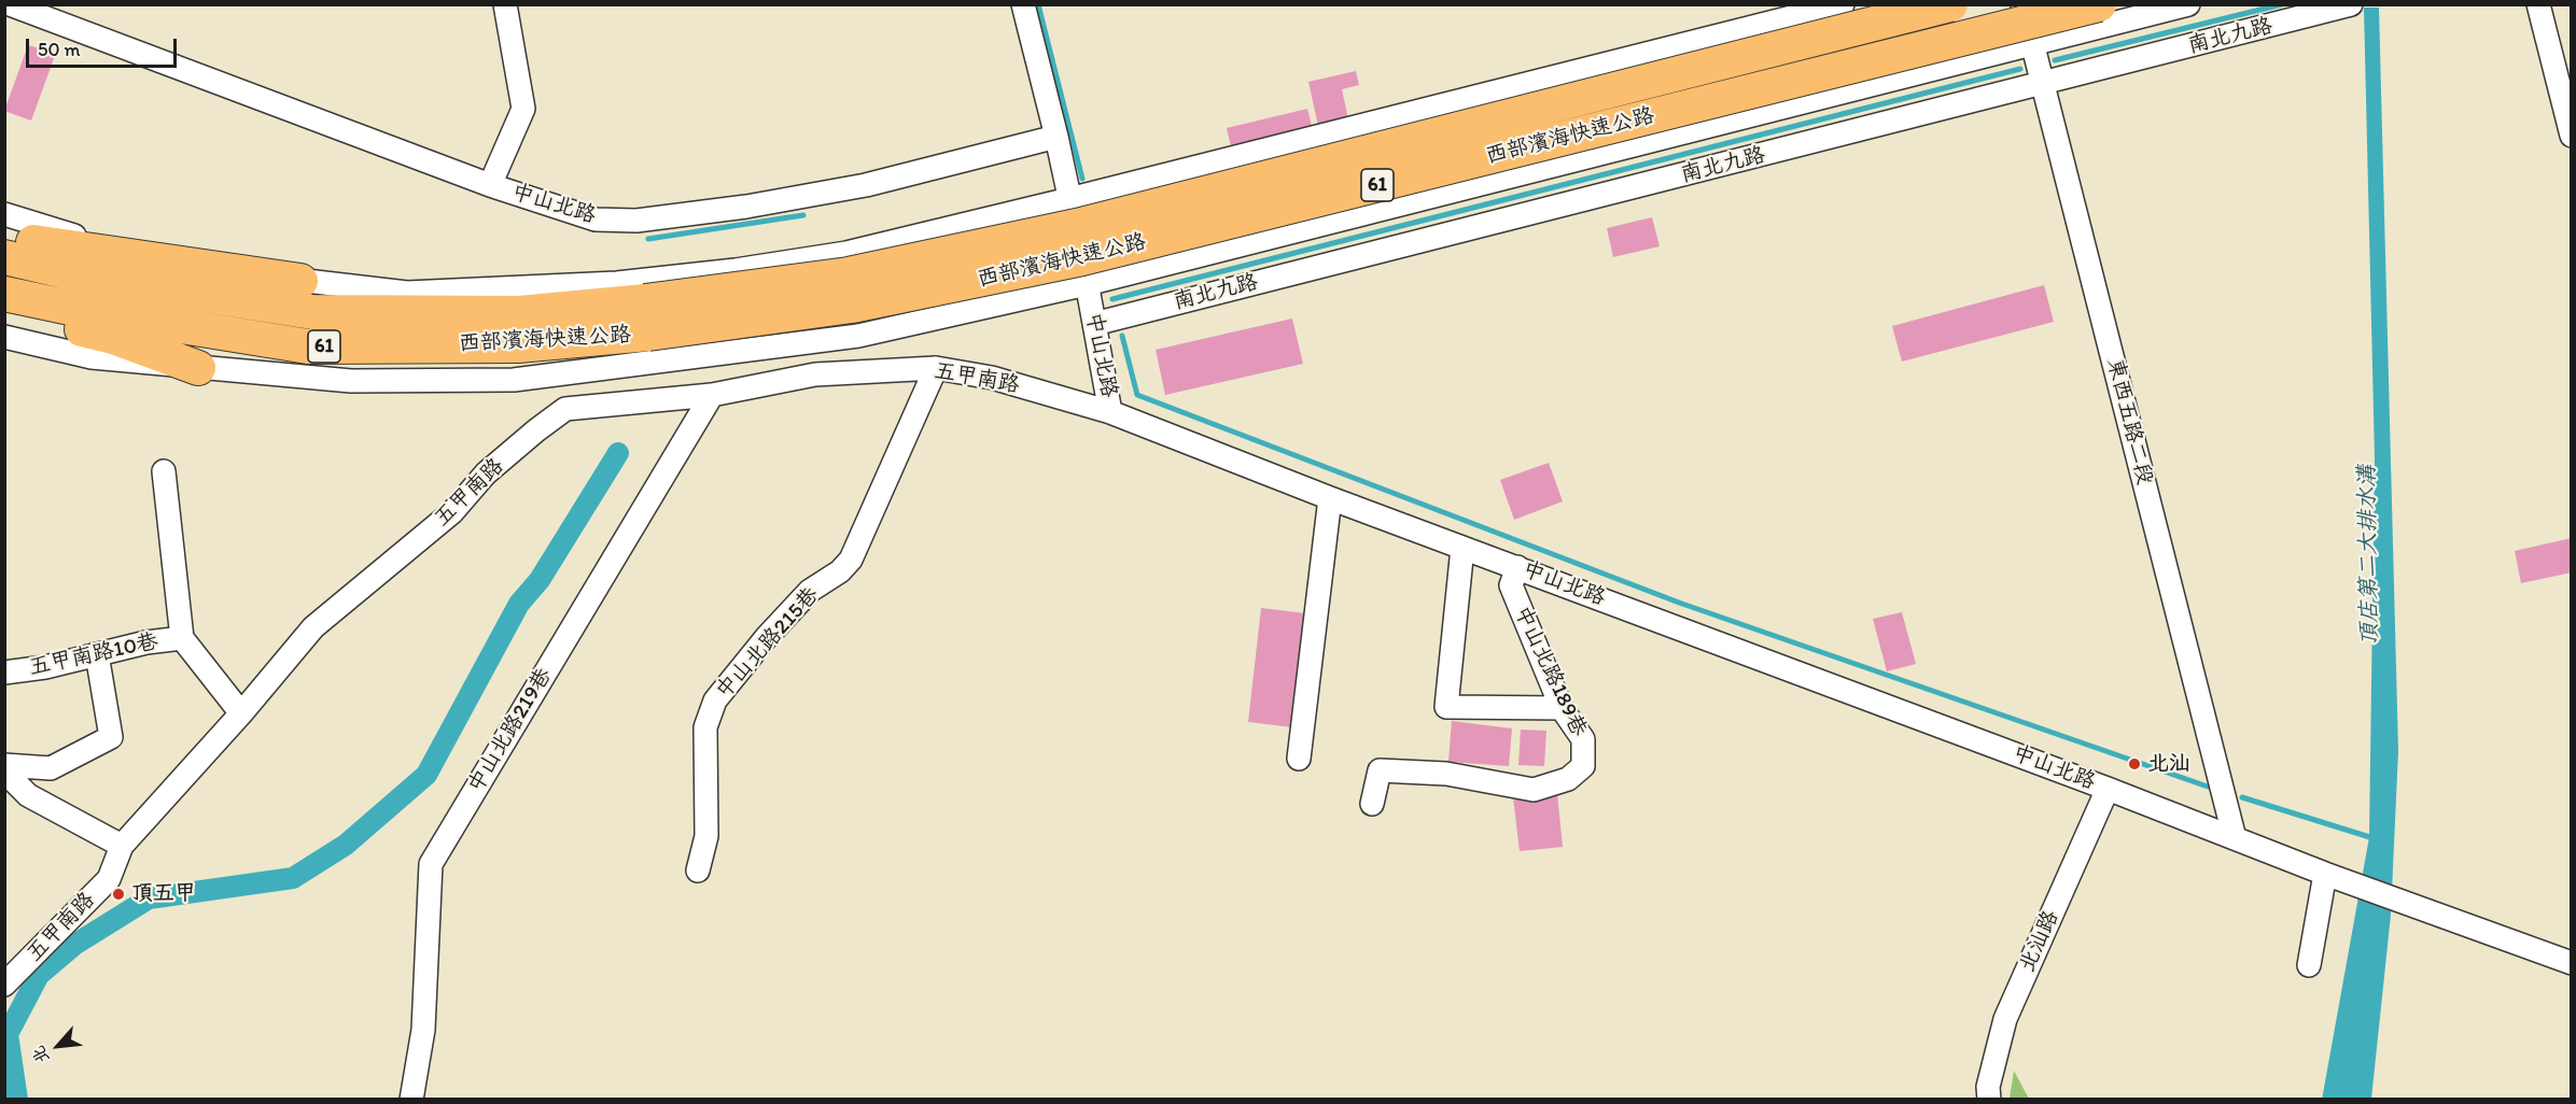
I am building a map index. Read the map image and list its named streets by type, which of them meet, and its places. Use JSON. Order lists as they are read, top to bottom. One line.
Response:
{"streets":{"highway":["西部濱海快速公路","61"],"street":["南北九路","中山北路","五甲南路","東西五路二段","中山北路215巷","五甲南路10巷","中山北路189巷","中山北路219巷","北汕路"]},"crossings":[["南北九路","中山北路"],["南北九路","東西五路二段"],["中山北路","五甲南路"],["中山北路","東西五路二段"],["中山北路","中山北路189巷"],["中山北路","北汕路"],["五甲南路","中山北路215巷"],["五甲南路","五甲南路10巷"],["五甲南路","中山北路219巷"]],"water":["頂店第二大排水溝"],"places":["北汕","頂五甲"],"scale_bar":"50 m","north":"bottom left"}
